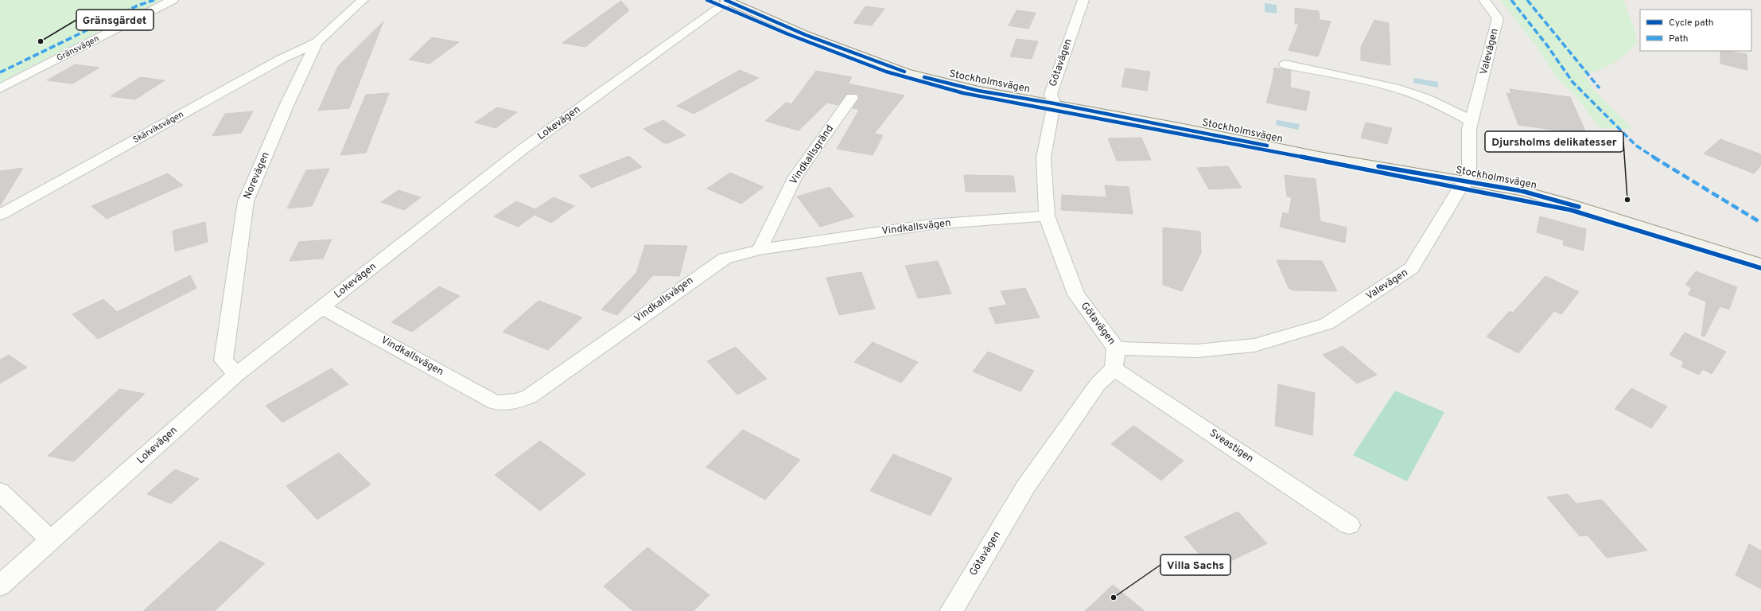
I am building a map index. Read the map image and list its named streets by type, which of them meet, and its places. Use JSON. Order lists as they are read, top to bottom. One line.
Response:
{"streets":{"street":["Gränsvägen","Valevägen","Götavägen","Stockholmsvägen","Lokevägen","Skärviksvägen","Vindkallsgränd","Norevägen","Vindkallsvägen","Sveastigen"]},"crossings":[["Valevägen","Götavägen"],["Valevägen","Stockholmsvägen"],["Götavägen","Stockholmsvägen"],["Götavägen","Vindkallsvägen"],["Götavägen","Sveastigen"],["Stockholmsvägen","Lokevägen"],["Lokevägen","Norevägen"],["Lokevägen","Vindkallsvägen"],["Skärviksvägen","Norevägen"],["Vindkallsgränd","Vindkallsvägen"]],"places":["Gränsgärdet","Djursholms delikatesser","Villa Sachs"],"legend":["Cycle path","Path"]}
